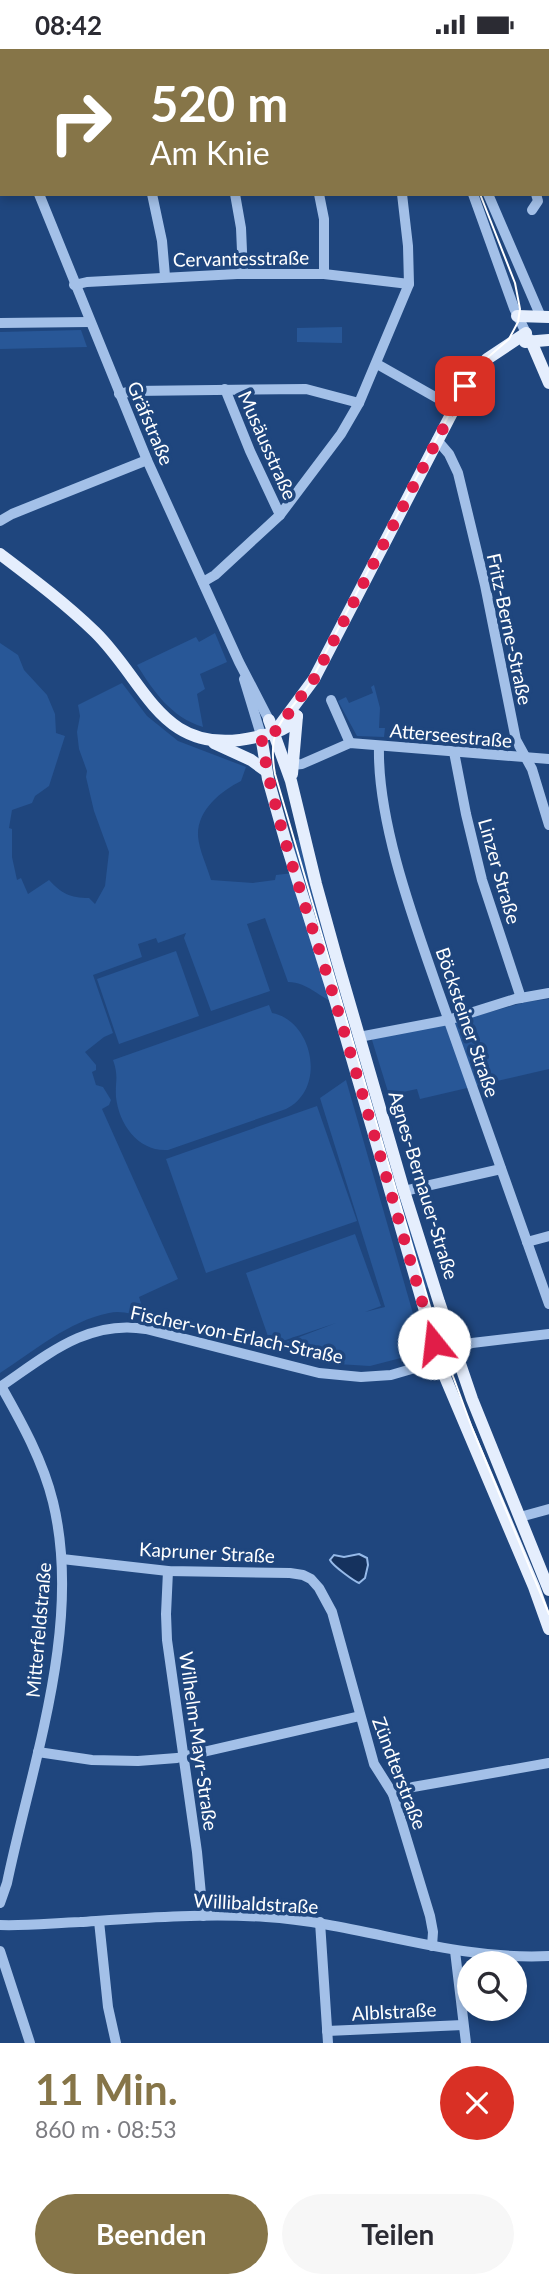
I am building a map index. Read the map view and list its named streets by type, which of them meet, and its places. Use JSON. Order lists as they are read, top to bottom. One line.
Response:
{"streets":{"main road":["Agnes-Bernauer-Straße"],"street":["Cervantesstraße","Gräfstraße","Musäusstraße","Fritz-Berne-Straße","Atterseestraße","Linzer Straße","Böcksteiner Straße","Fischer-von-Erlach-Straße","Kapruner Straße","Mitterfeldstraße","Wilhelm-Mayr-Straße","Zündterstraße","Willibaldstraße","Alblstraße"]},"crossings":[["Cervantesstraße","Gräfstraße"],["Gräfstraße","Agnes-Bernauer-Straße"],["Fritz-Berne-Straße","Atterseestraße"],["Atterseestraße","Linzer Straße"],["Atterseestraße","Böcksteiner Straße"],["Atterseestraße","Agnes-Bernauer-Straße"],["Agnes-Bernauer-Straße","Fischer-von-Erlach-Straße"],["Fischer-von-Erlach-Straße","Mitterfeldstraße"],["Kapruner Straße","Mitterfeldstraße"],["Kapruner Straße","Wilhelm-Mayr-Straße"],["Kapruner Straße","Zündterstraße"],["Wilhelm-Mayr-Straße","Willibaldstraße"],["Zündterstraße","Willibaldstraße"]],"page":{"status":"08:42","turn":["520 m","Am Knie"],"heading":["11 Min.","860 m · 08:53"],"buttons":["Beenden","Teilen"]}}
